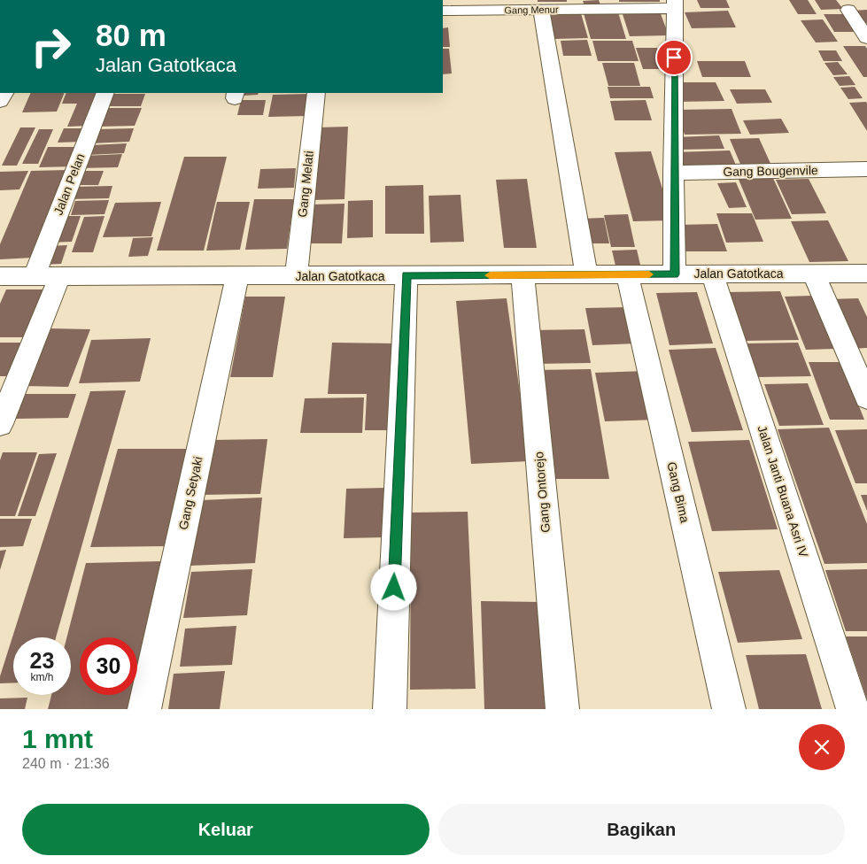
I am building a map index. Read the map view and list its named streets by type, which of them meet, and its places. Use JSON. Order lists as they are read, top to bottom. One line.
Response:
{"streets":{"street":["Gang Menur","Gang Bougenvile","Jalan Pelan","Gang Melati","Jalan Gatotkaca","Jalan Janti Buana Asri IV","Gang Ontorejo","Gang Bima","Gang Setyaki"]},"crossings":[["Jalan Pelan","Jalan Gatotkaca"],["Gang Melati","Jalan Gatotkaca"],["Jalan Gatotkaca","Jalan Janti Buana Asri IV"],["Jalan Gatotkaca","Gang Ontorejo"],["Jalan Gatotkaca","Gang Bima"],["Jalan Gatotkaca","Gang Setyaki"]],"page":{"turn":["80 m","Jalan Gatotkaca"],"speed":"23 km/h","limit":"30","heading":["1 mnt","240 m · 21:36"],"buttons":["Keluar","Bagikan"]}}
